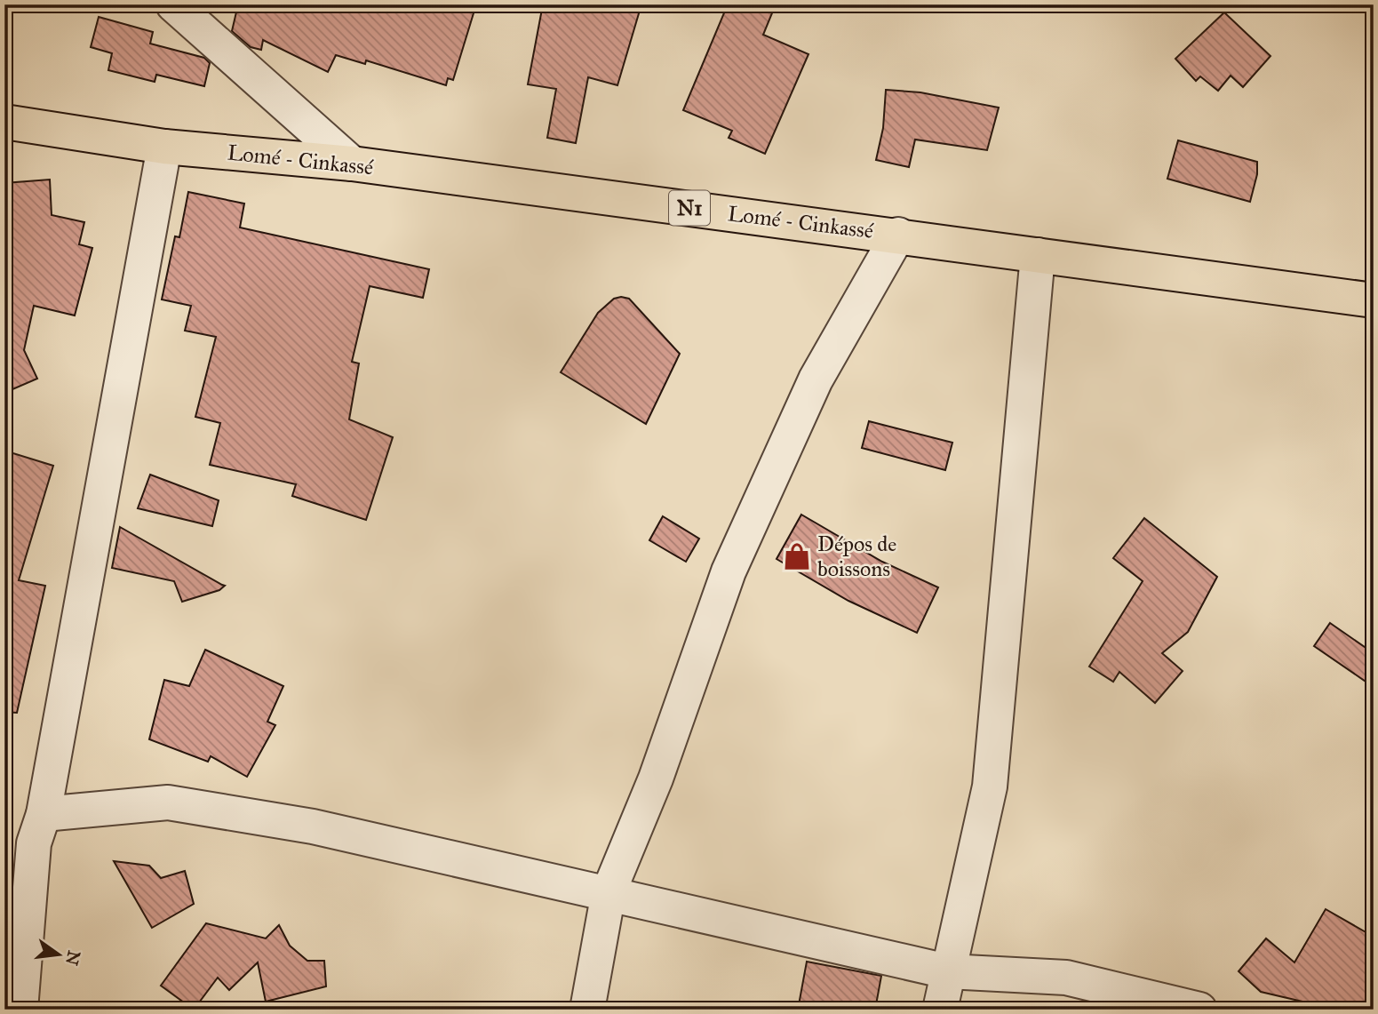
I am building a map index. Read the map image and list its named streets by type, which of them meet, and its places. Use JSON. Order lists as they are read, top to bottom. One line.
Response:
{"streets":{"highway":["Lomé - Cinkassé","N1"]},"places":{"shop":["Dépos de boissons"]},"north":"right"}
